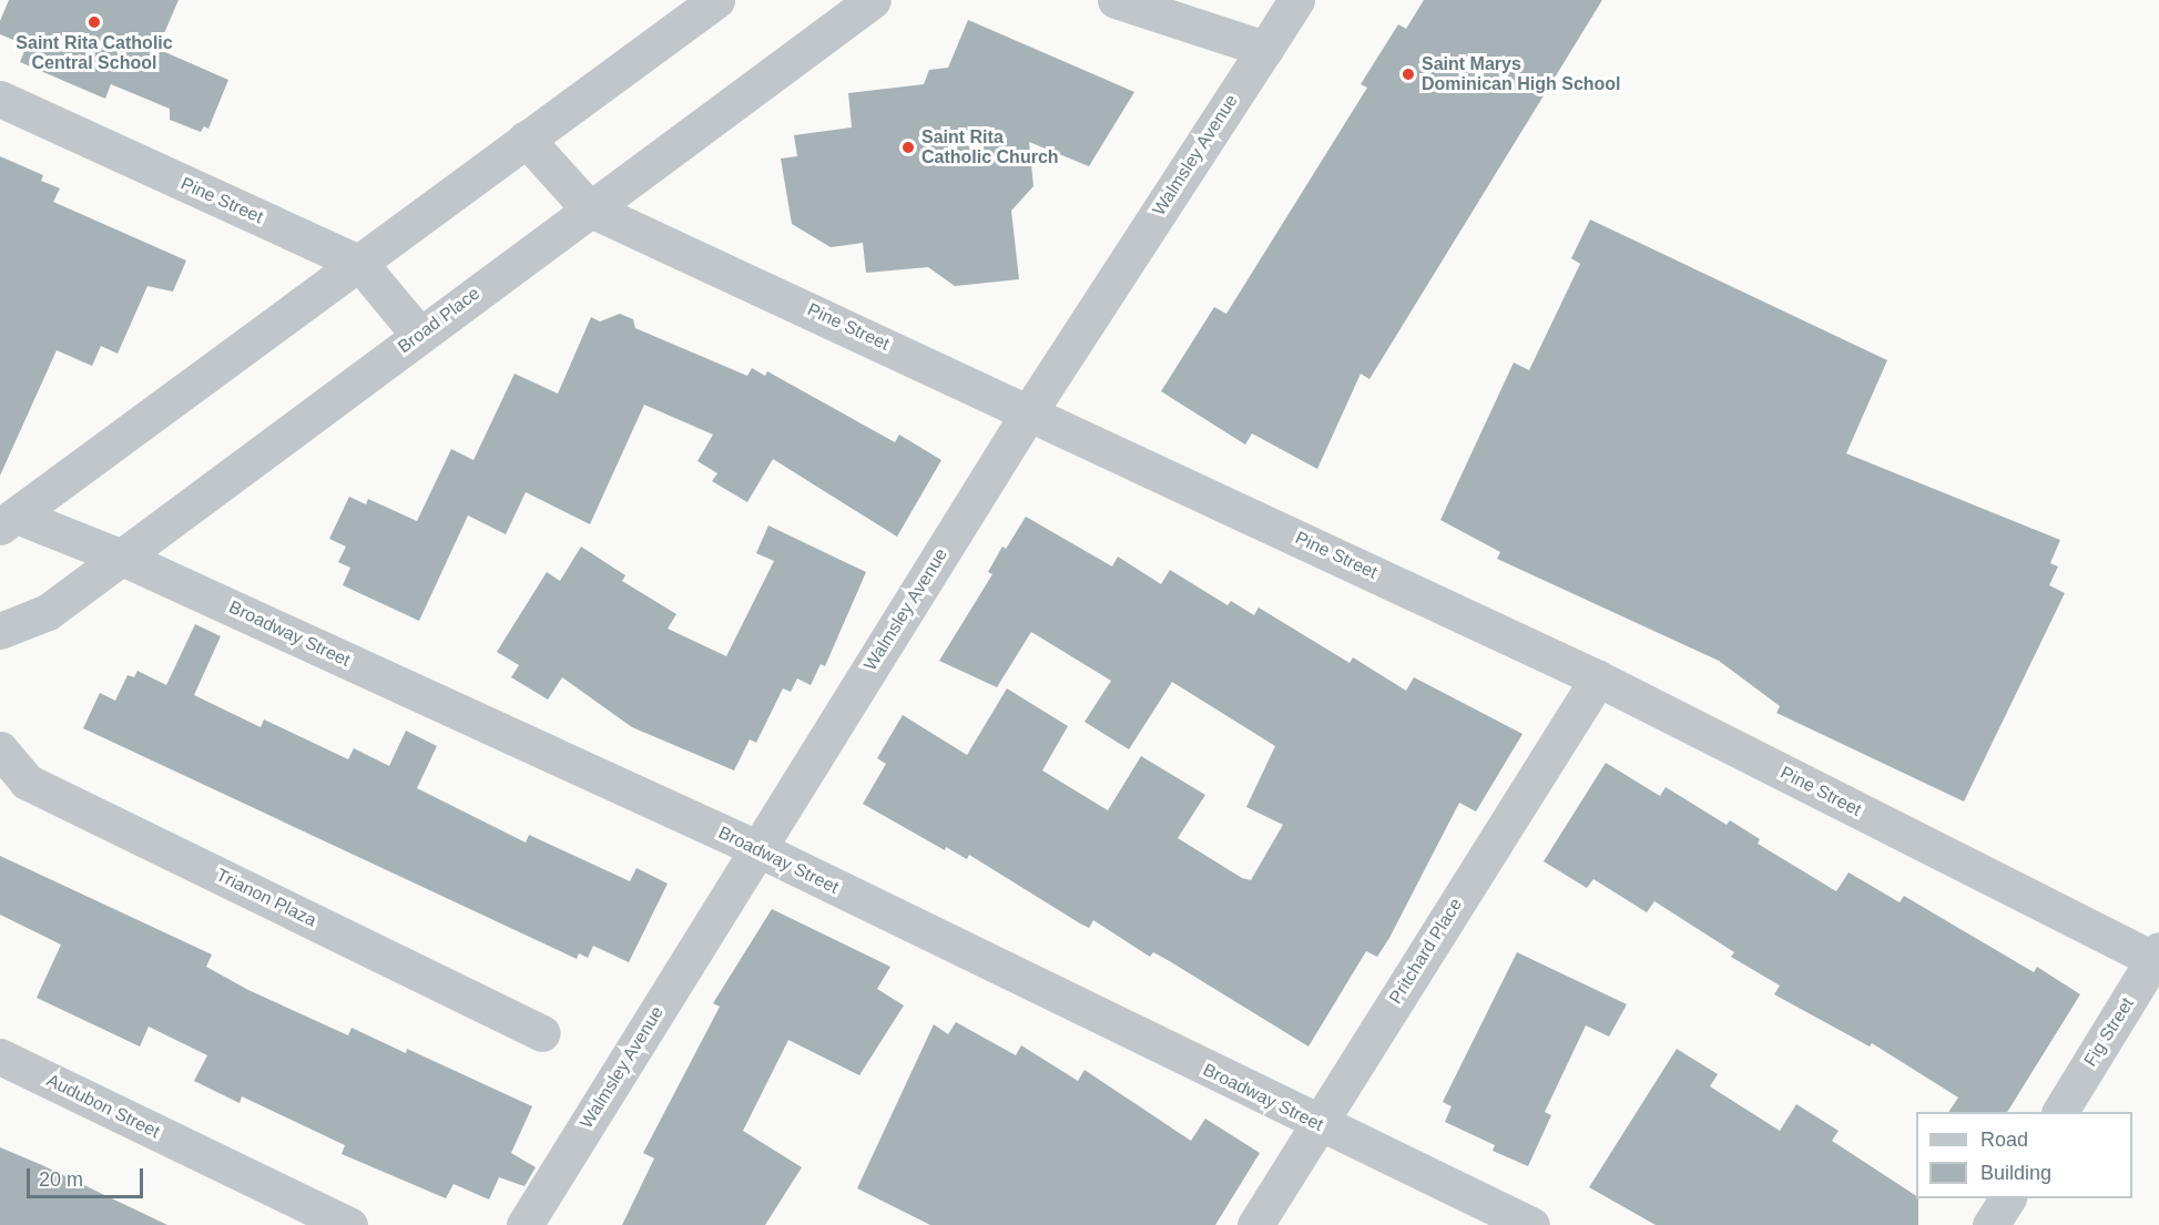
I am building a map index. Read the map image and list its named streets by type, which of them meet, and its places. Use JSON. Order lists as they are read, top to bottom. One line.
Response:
{"streets":{"street":["Walmsley Avenue","Pine Street","Broad Place","Broadway Street","Trianon Plaza","Pritchard Place","Fig Street","Audubon Street"]},"crossings":[["Walmsley Avenue","Pine Street"],["Walmsley Avenue","Broadway Street"],["Pine Street","Broad Place"],["Pine Street","Pritchard Place"],["Pine Street","Fig Street"],["Broad Place","Broadway Street"],["Broadway Street","Pritchard Place"]],"places":["Saint Rita Catholic Central School","Saint Marys Dominican High School","Saint Rita Catholic Church"],"legend":["Road","Building"],"scale_bar":"20 m"}
